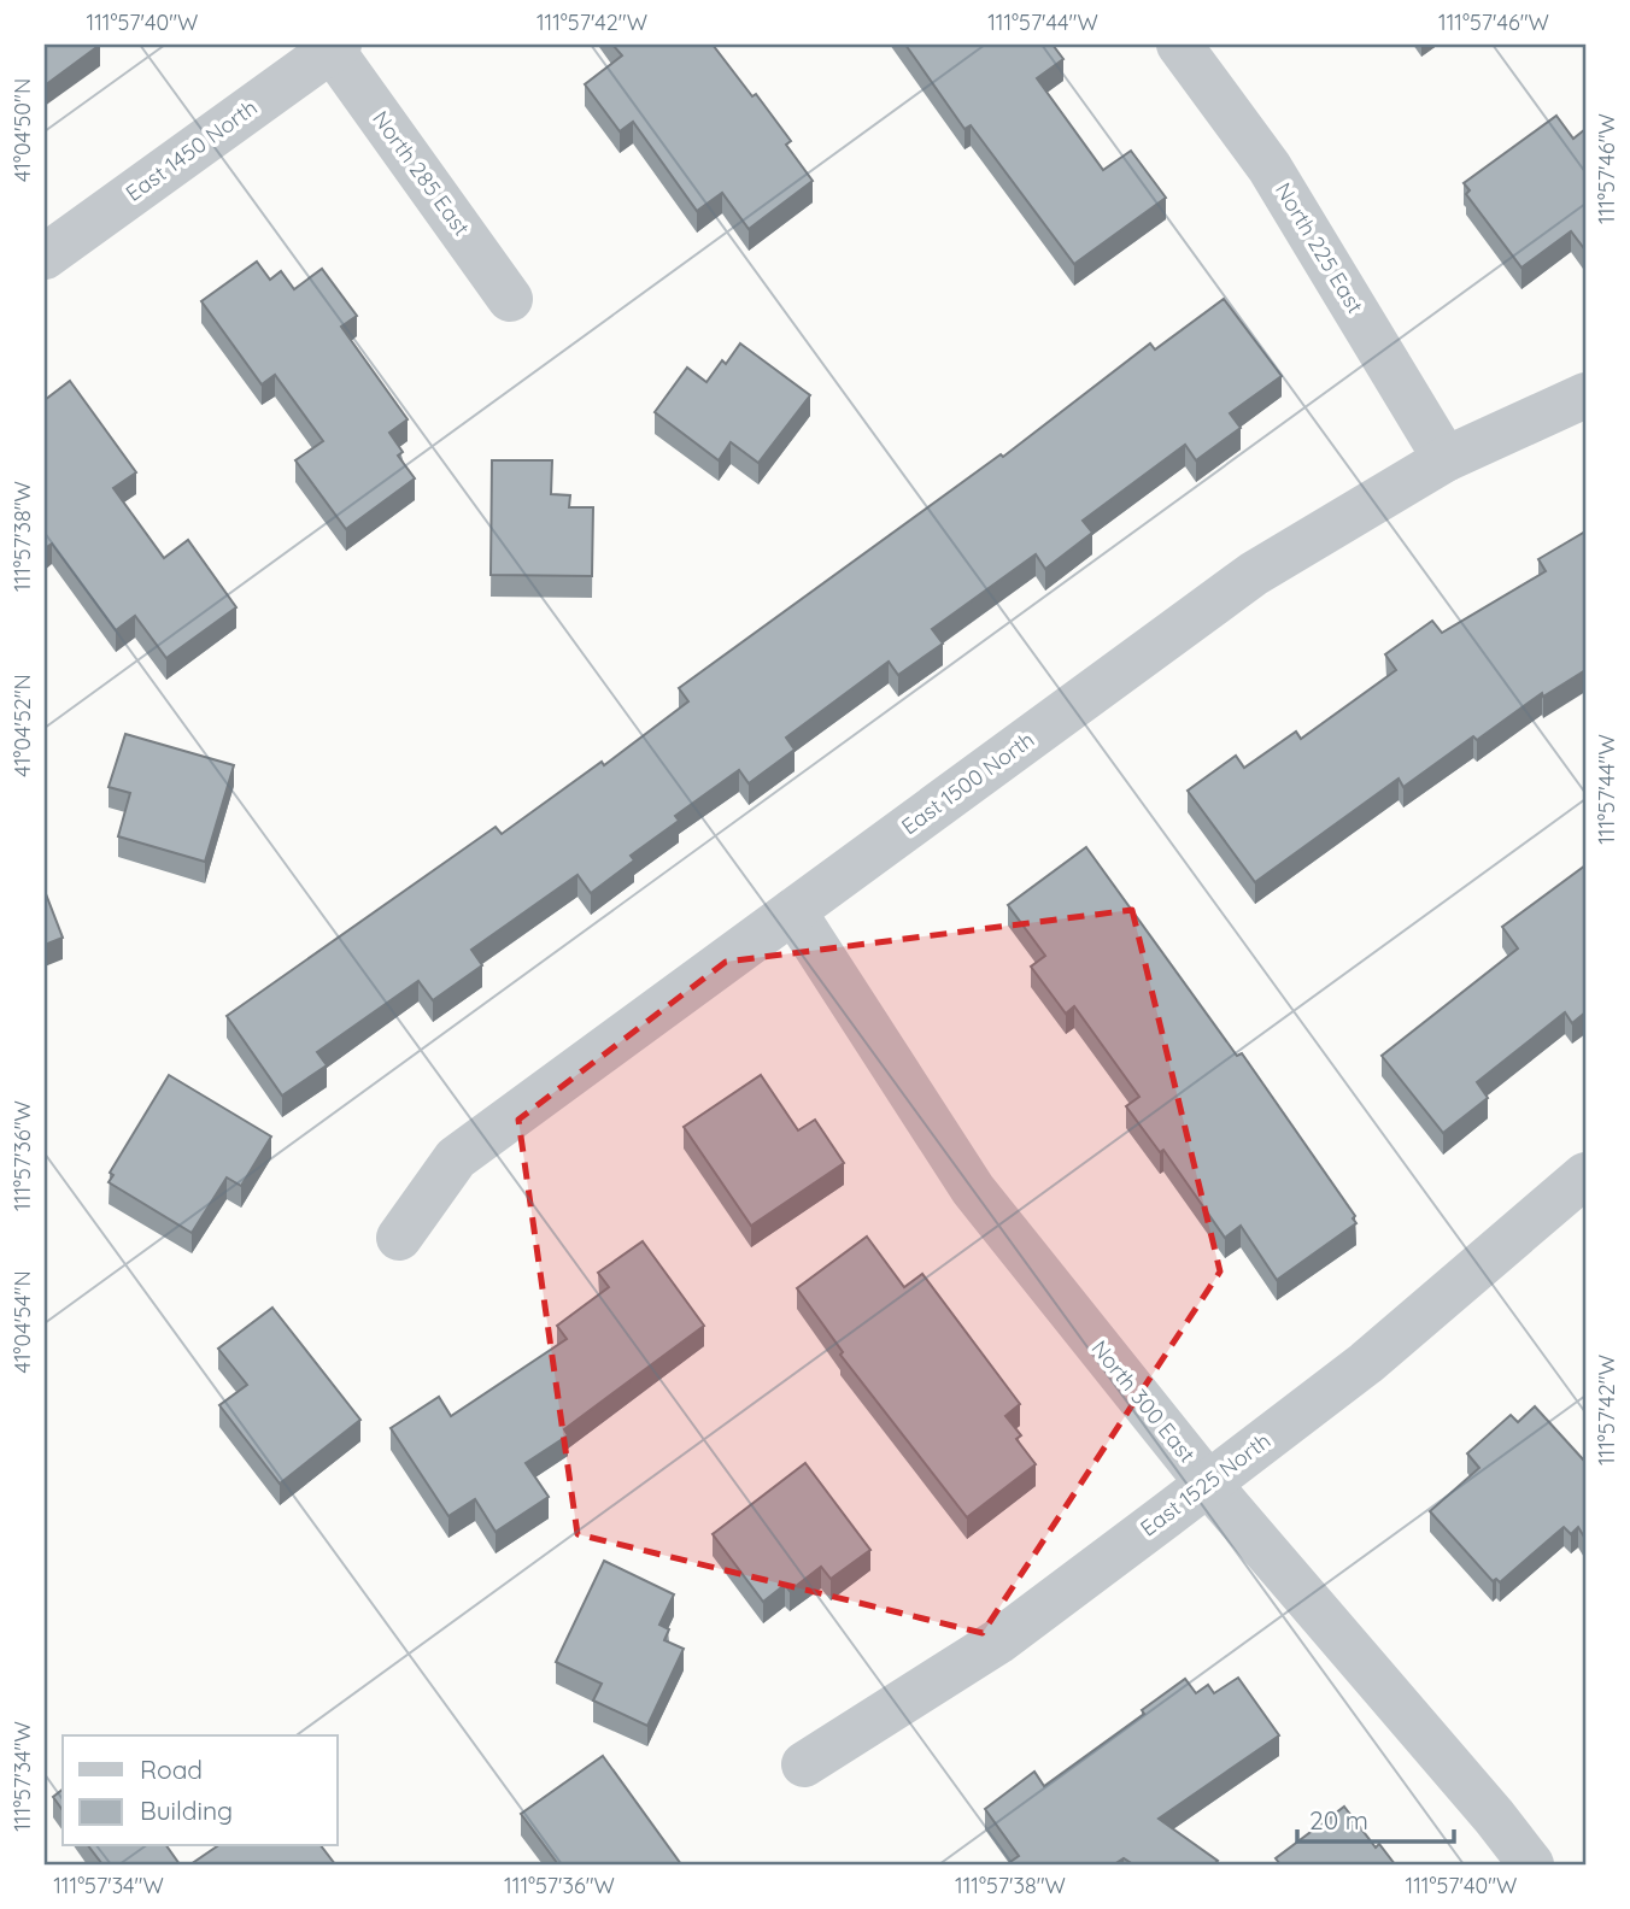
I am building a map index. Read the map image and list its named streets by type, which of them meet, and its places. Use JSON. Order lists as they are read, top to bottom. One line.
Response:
{"streets":{"street":["East 1450 North","North 285 East","North 225 East","East 1500 North","North 300 East","East 1525 North"]},"crossings":[["East 1450 North","North 285 East"],["North 225 East","East 1500 North"],["East 1500 North","North 300 East"],["North 300 East","East 1525 North"]],"legend":["Road","Building"],"scale_bar":"20 m","coordinates":["111°57'40\"W","111°57'42\"W","111°57'44\"W","111°57'46\"W","41°04'50\"N","111°57'38\"W","41°04'52\"N","111°57'36\"W","41°04'54\"N","111°57'34\"W"]}
